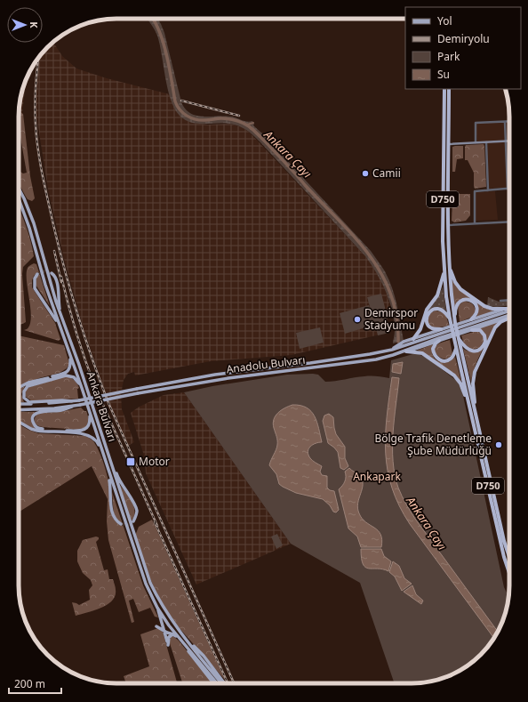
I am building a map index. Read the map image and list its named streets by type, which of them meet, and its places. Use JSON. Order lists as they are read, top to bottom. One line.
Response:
{"streets":{"highway":["D750"],"main road":["Anadolu Bulvarı","Ankara Bulvarı"]},"water":["Ankara Çayı"],"parks":["Ankapark"],"places":{"other":["Camii","Demirspor Stadyumu","Bölge Trafik Denetleme Şube Müdürlüğü"],"transit":["Motor"]},"legend":["Yol","Demiryolu","Park","Su"],"scale_bar":"200 m","north":"right"}
